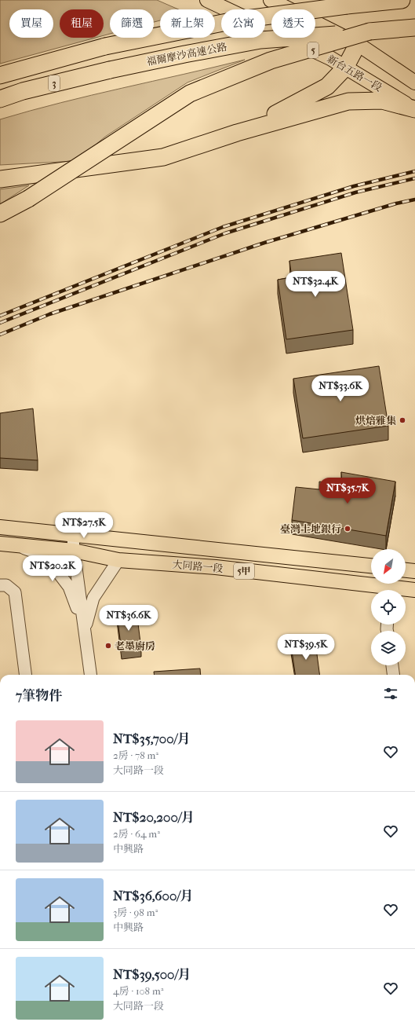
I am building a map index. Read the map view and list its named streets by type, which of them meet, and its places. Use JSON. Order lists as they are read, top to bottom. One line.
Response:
{"streets":{"highway":["福爾摩沙高速公路","3"],"main road":["5","新台五路一段","大同路一段","5甲"]},"places":["烘焙雅集","臺灣土地銀行","老墨廚房"],"north":"bottom left","page":{"chip":["買屋","租屋","篩選","新上架","公寓","透天"],"price":["NT$32.4K","NT$33.6K","NT$35.7K","NT$27.5K","NT$20.2K","NT$36.6K","NT$39.5K"],"heading":"7筆物件","list":[{"name":"NT$35,700/月","note":"2房 · 78 m² · 大同路一段"},{"name":"NT$20,200/月","note":"2房 · 64 m² · 中興路"},{"name":"NT$36,600/月","note":"3房 · 98 m² · 中興路"},{"name":"NT$39,500/月","note":"4房 · 108 m² · 大同路一段"}]}}
